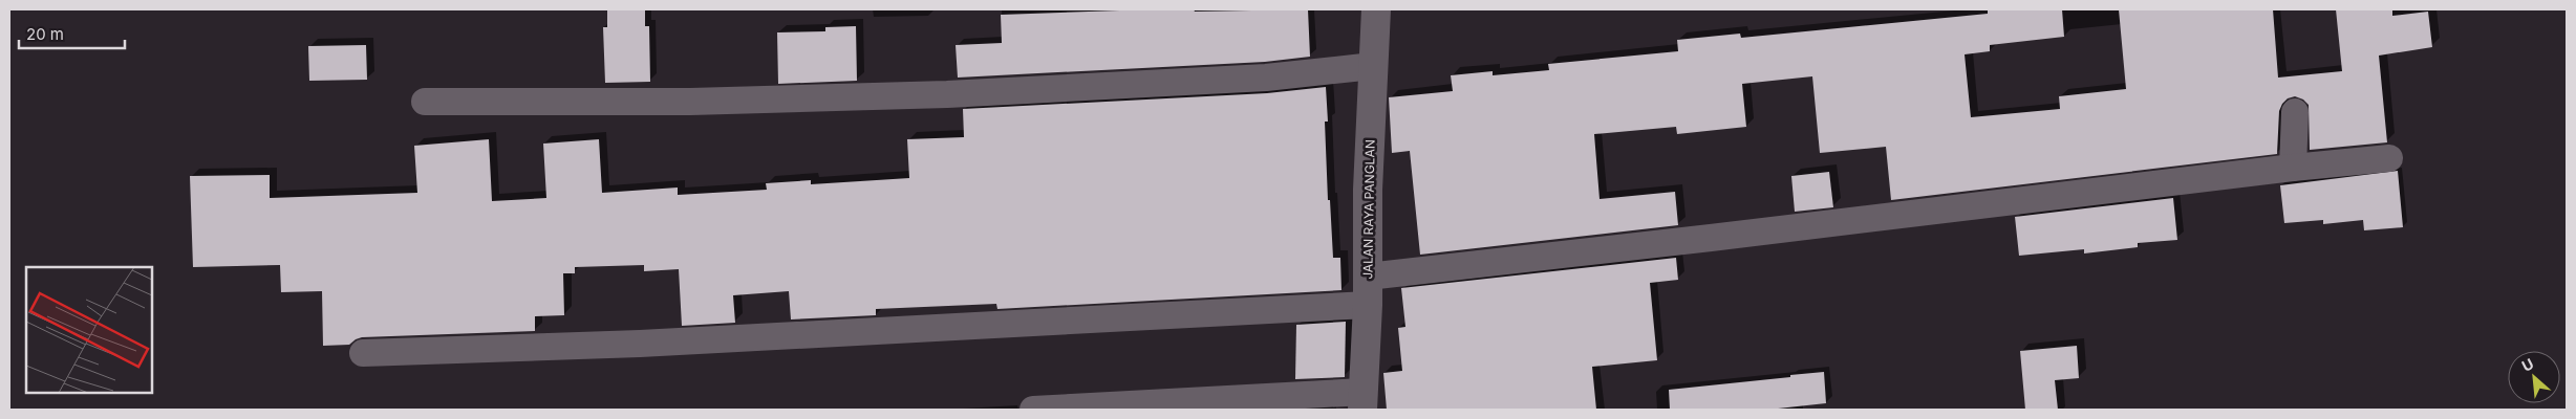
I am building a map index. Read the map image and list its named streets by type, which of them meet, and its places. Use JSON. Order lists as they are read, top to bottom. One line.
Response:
{"streets":{"street":["JALAN RAYA PANGLAN"]},"scale_bar":"20 m","north":"top left"}
